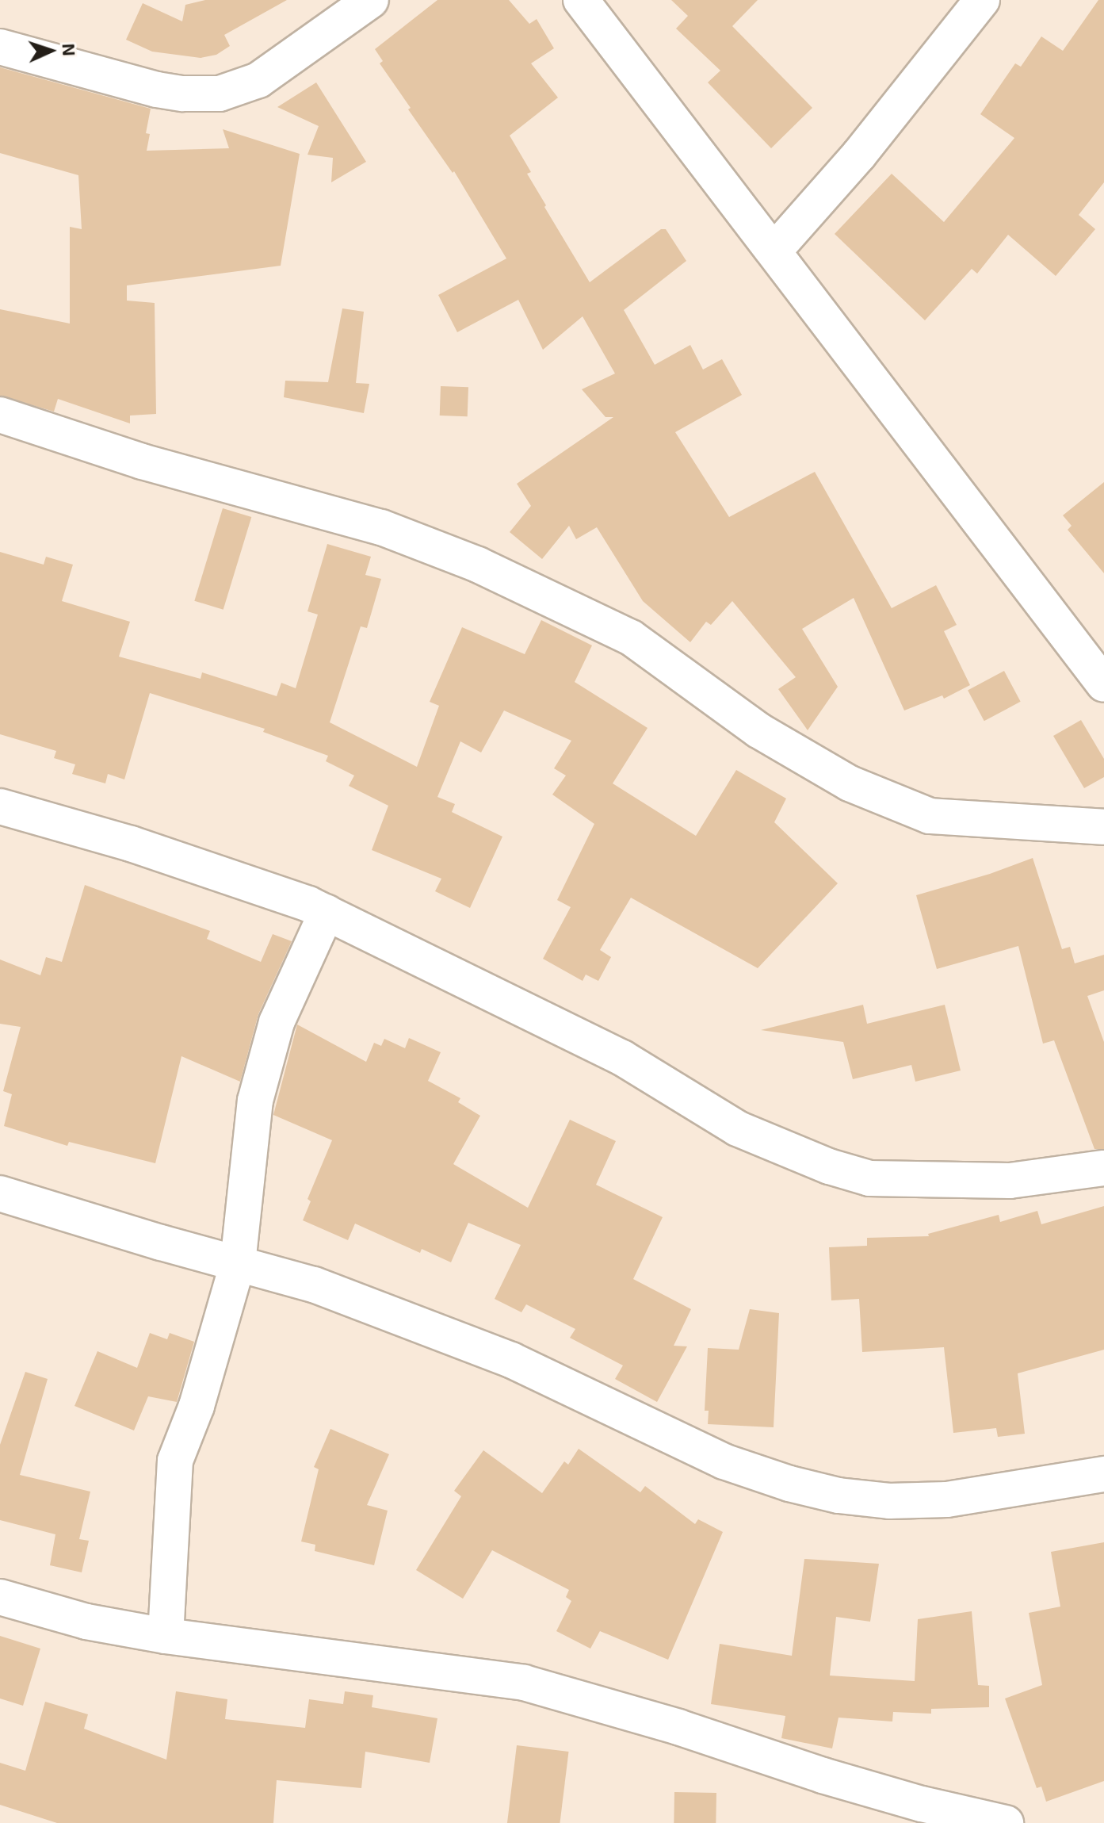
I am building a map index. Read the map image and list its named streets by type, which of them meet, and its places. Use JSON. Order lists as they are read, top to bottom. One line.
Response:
{"north":"right"}
